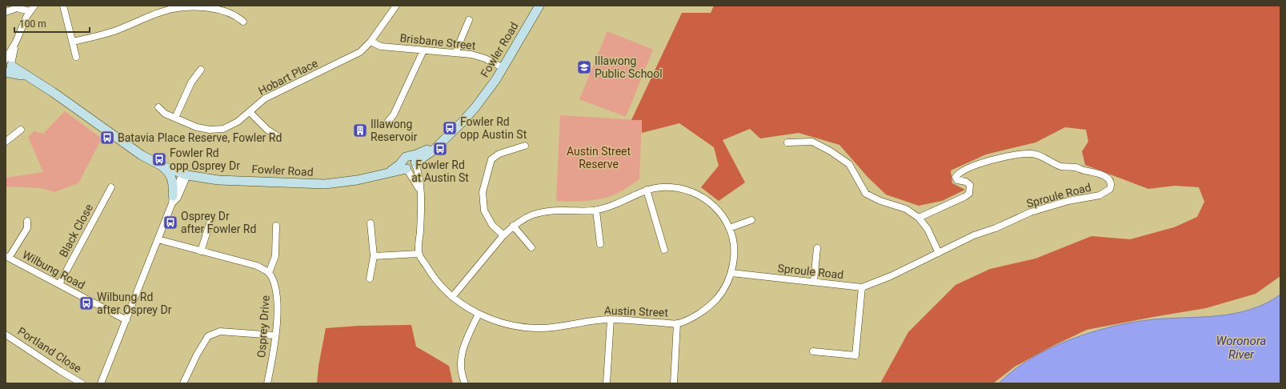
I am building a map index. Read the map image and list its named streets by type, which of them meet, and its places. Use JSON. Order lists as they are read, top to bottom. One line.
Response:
{"streets":{"street":["Brisbane Street","Fowler Road","Hobart Place","Sproule Road","Black Close","Wilbung Road","Austin Street","Osprey Drive","Portland Close"]},"crossings":[["Brisbane Street","Fowler Road"],["Brisbane Street","Hobart Place"],["Sproule Road","Austin Street"],["Black Close","Wilbung Road"]],"water":["Woronora River"],"parks":["Austin Street Reserve"],"places":{"school or university":["Illawong Public School"],"bus stop":["Fowler Rd opp Austin St","Batavia Place Reserve, Fowler Rd","Fowler Rd at Austin St","Fowler Rd opp Osprey Dr","Osprey Dr after Fowler Rd","Wilbung Rd after Osprey Dr"],"building":["Illawong Reservoir"]},"scale_bar":"100 m"}
